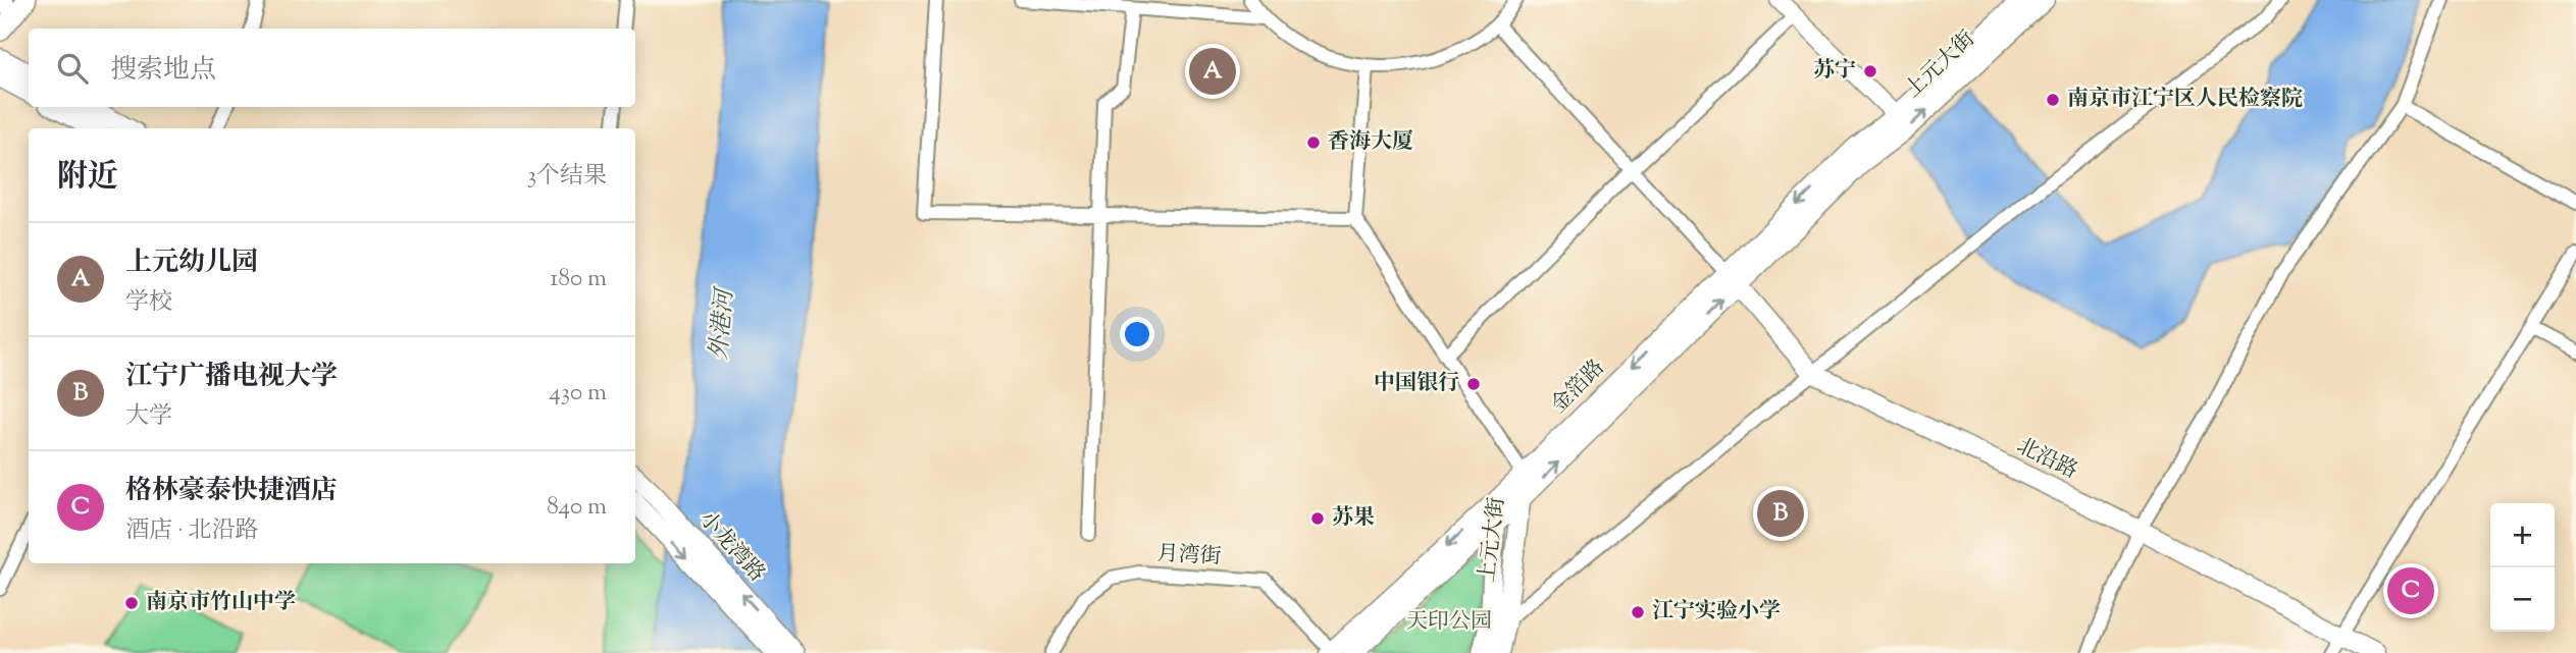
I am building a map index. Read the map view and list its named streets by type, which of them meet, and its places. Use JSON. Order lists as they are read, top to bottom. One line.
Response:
{"streets":{"main road":["上元大街","金箔路","北沿路","小龙湾路"],"street":["月湾街"]},"crossings":[["上元大街","金箔路"],["金箔路","北沿路"],["金箔路","月湾街"]],"water":["外港河"],"parks":["天印公园"],"places":["苏宁","南京市江宁区人民检察院","香海大厦","中国银行","苏果","南京市竹山中学","江宁实验小学"],"page":{"search":"搜索地点","pins":["A","B","C"],"heading":["附近","3个结果"],"list":[{"mark":"A","name":"上元幼儿园","note":"学校","value":"180 m"},{"mark":"B","name":"江宁广播电视大学","note":"大学","value":"430 m"},{"mark":"C","name":"格林豪泰快捷酒店","note":"酒店 · 北沿路","value":"840 m"}],"map_buttons":["+","−"]}}
